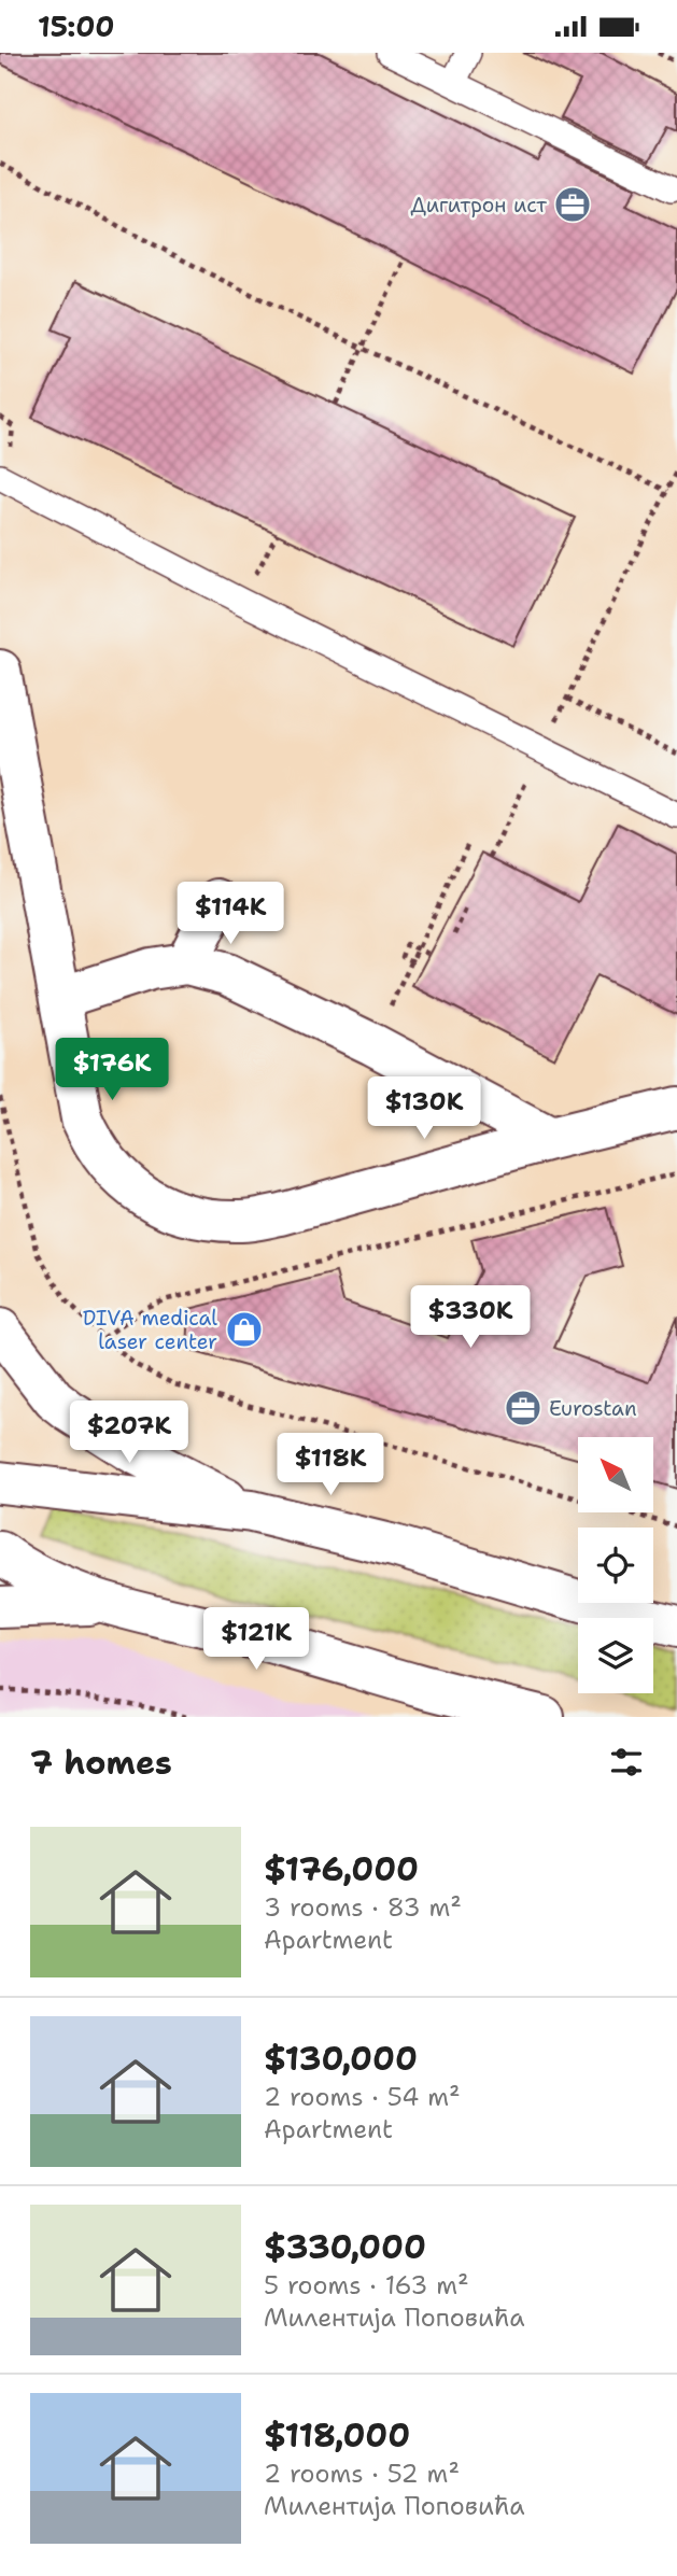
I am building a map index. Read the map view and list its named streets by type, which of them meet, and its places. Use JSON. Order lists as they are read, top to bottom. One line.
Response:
{"places":{"office":["Дигитрон ист","Eurostan"],"shop":["DIVA medical laser center"]},"north":"top left","page":{"status":"15:00","price":["$114K","$176K","$130K","$330K","$207K","$118K","$121K"],"heading":"7 homes","list":[{"name":"$176,000","note":"3 rooms · 83 m² · Apartment"},{"name":"$130,000","note":"2 rooms · 54 m² · Apartment"},{"name":"$330,000","note":"5 rooms · 163 m² · Милентија Поповића"},{"name":"$118,000","note":"2 rooms · 52 m² · Милентија Поповића"}]}}
